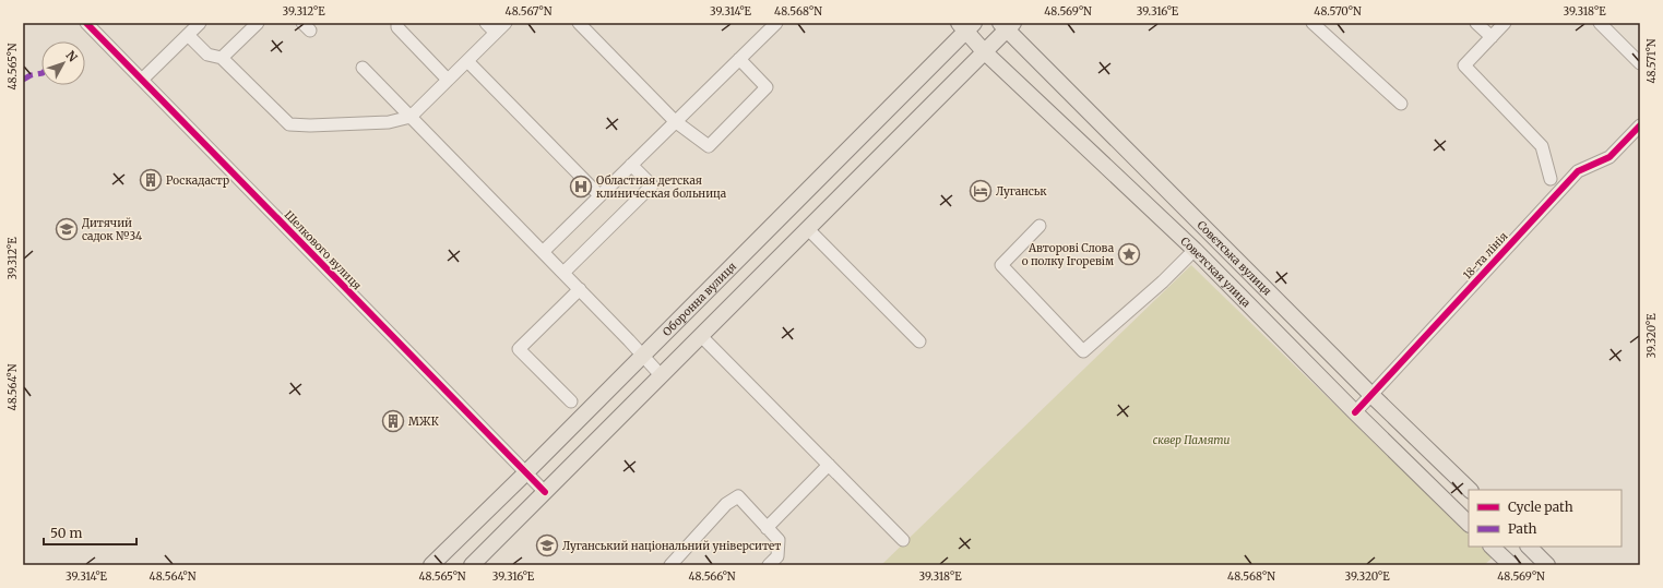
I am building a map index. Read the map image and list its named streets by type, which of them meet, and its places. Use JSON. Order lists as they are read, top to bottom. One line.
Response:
{"streets":{"main road":["Совєтська вулиця","Советская улица","Оборонна вулиця"],"street":["Шелкового вулиця","18-та лінія"]},"crossings":[["Шелкового вулиця","Оборонна вулиця"],["18-та лінія","Совєтська вулиця"],["18-та лінія","Советская улица"],["Советская улица","Оборонна вулиця"]],"parks":["сквер Памяти"],"places":{"building":["Роскадастр","МЖК"],"hospital":["Областная детская клиническая больница"],"hotel":["Луганськ"],"school or university":["Дитячий садок №34","Луганський національний університет"],"place":["Авторові Слова о полку Ігоревім"]},"legend":["Cycle path","Path"],"scale_bar":"50 m","north":"top right","coordinates":["39.312°E","48.567°N","39.314°E","48.568°N","48.569°N","39.316°E","48.570°N","39.318°E","48.571°N","48.565°N","39.320°E","48.564°N","48.566°N"]}
